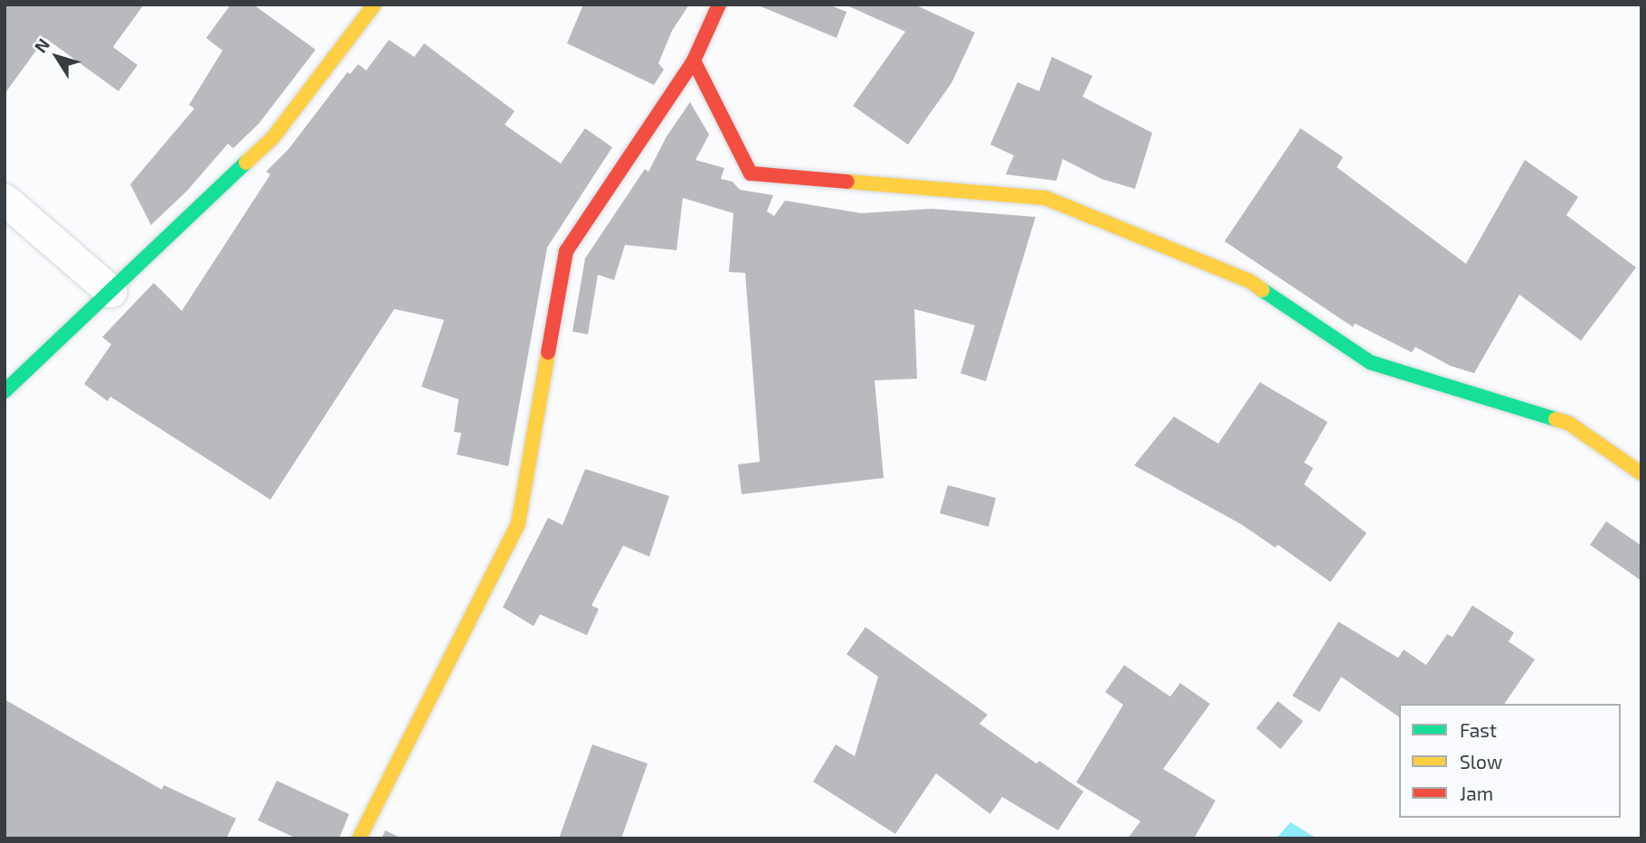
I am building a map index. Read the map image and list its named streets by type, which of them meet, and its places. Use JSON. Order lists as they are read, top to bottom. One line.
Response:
{"legend":["Fast","Slow","Jam"],"north":"top left"}
